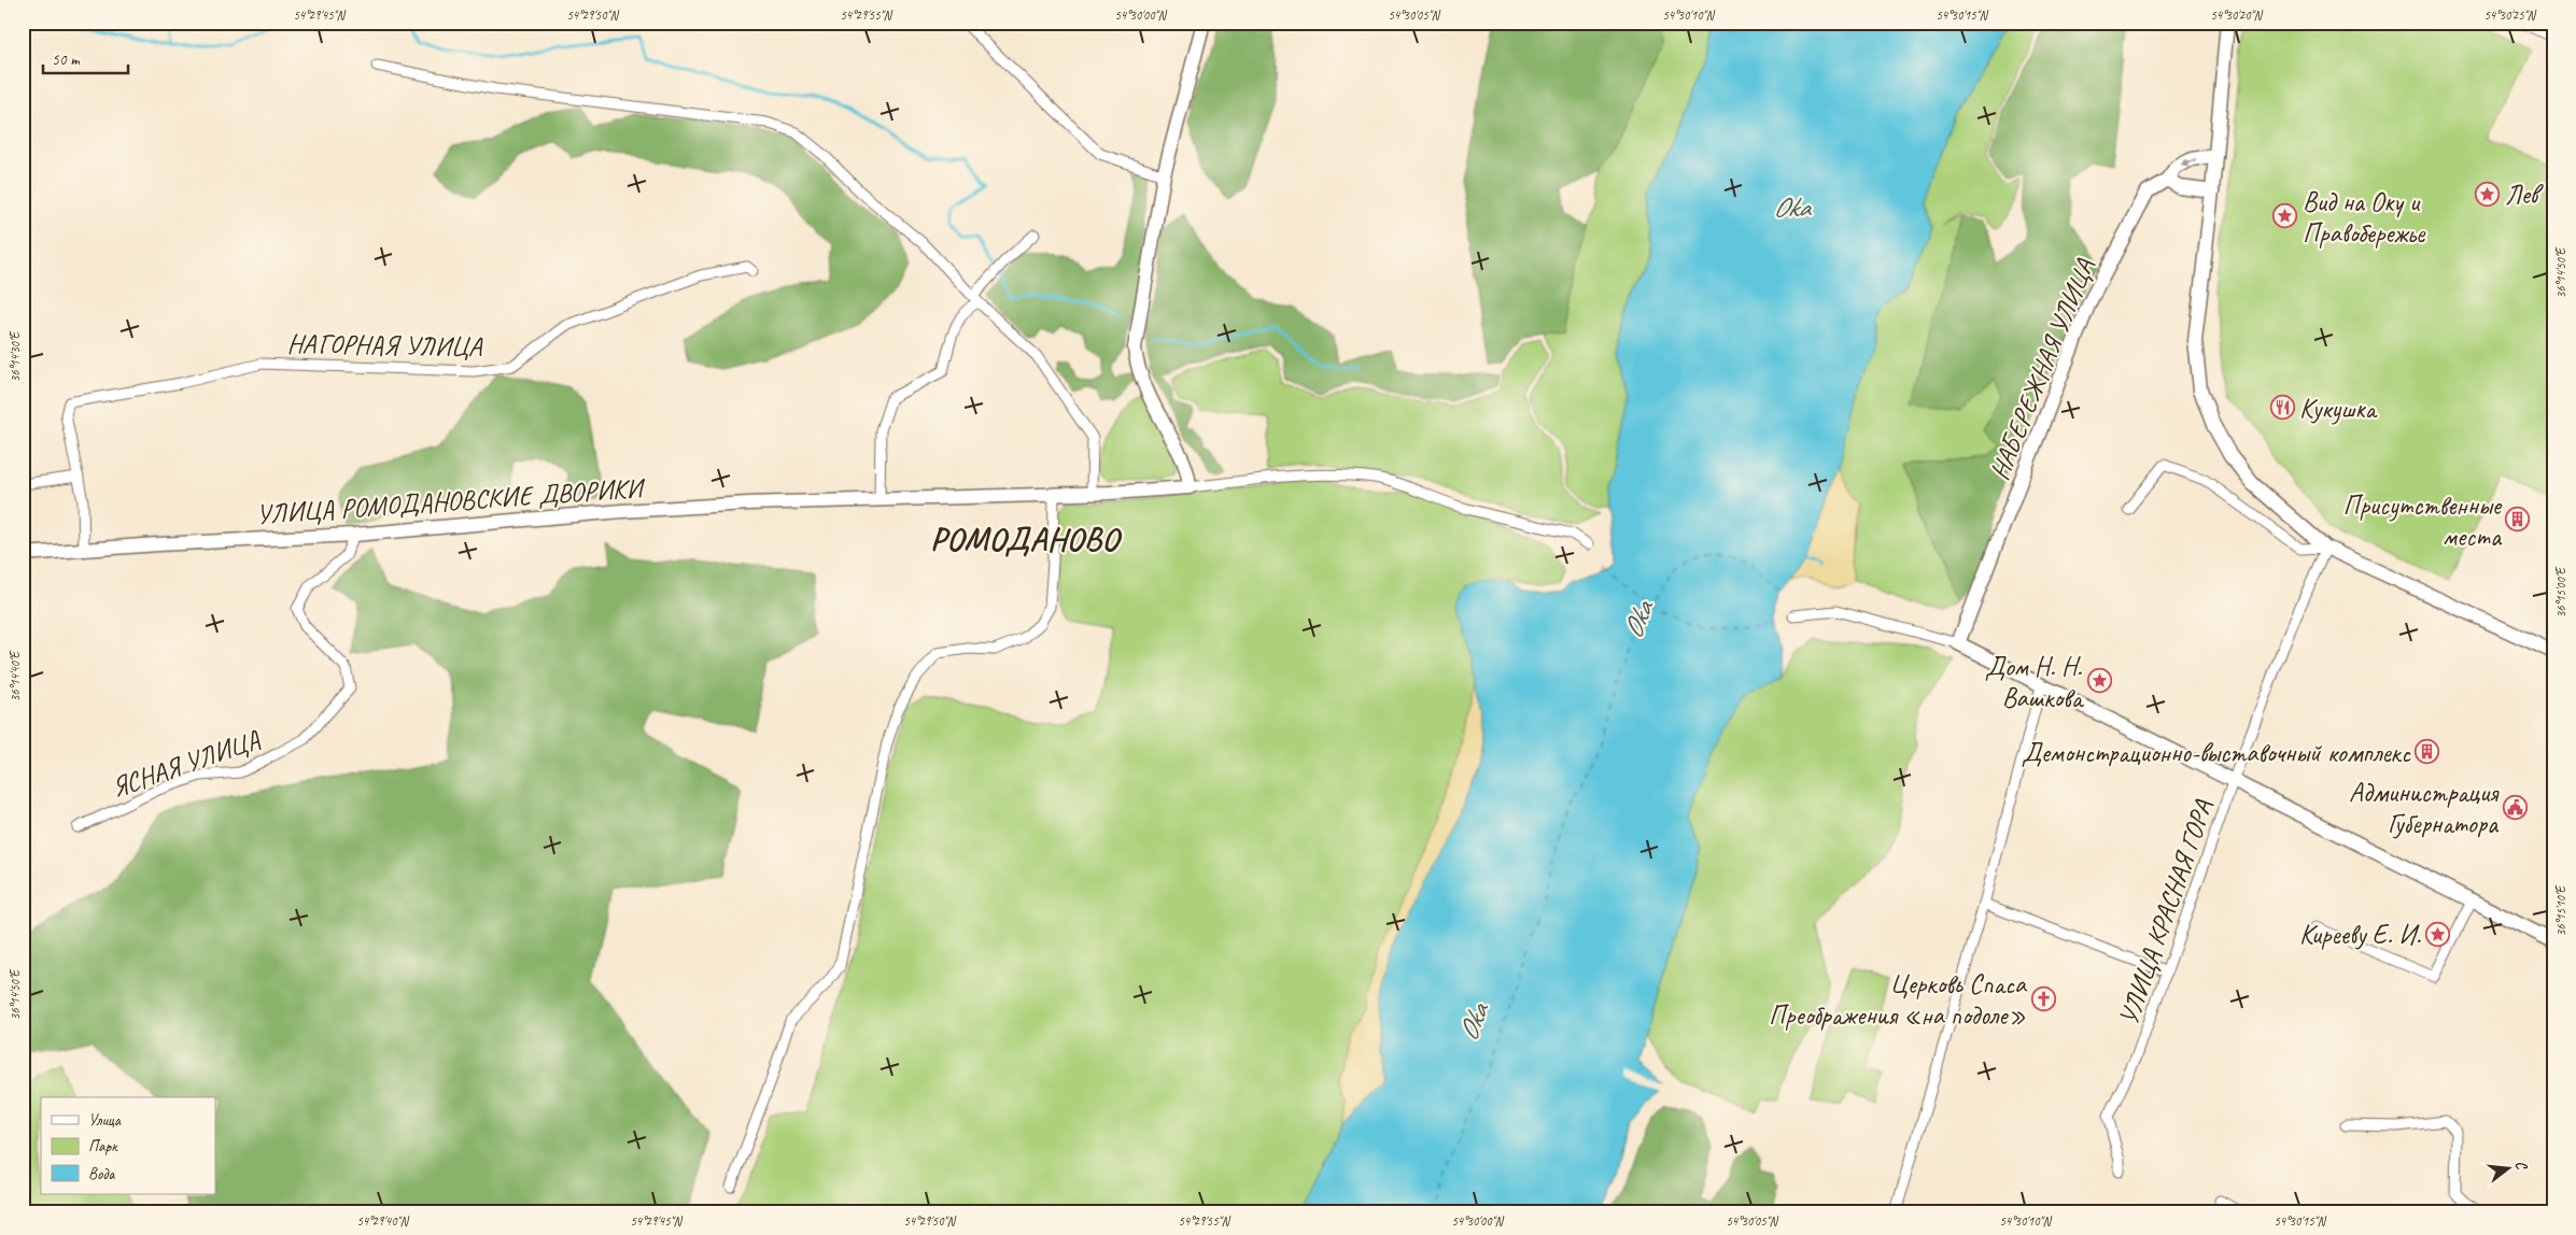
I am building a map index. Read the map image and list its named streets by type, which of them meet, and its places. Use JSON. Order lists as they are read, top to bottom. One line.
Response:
{"streets":{"street":["НАГОРНАЯ УЛИЦА","НАБЕРЕЖНАЯ УЛИЦА","УЛИЦА РОМОДАНОВСКИЕ ДВОРИКИ","ЯСНАЯ УЛИЦА","УЛИЦА КРАСНАЯ ГОРА"]},"crossings":[["НАГОРНАЯ УЛИЦА","УЛИЦА РОМОДАНОВСКИЕ ДВОРИКИ"],["УЛИЦА РОМОДАНОВСКИЕ ДВОРИКИ","ЯСНАЯ УЛИЦА"]],"districts":["РОМОДАНОВО"],"water":["Oka"],"places":{"place":["Лев","Вид на Оку и Правобережье","Дом Н. Н. Вашкова","Кирееву Е. И."],"restaurant":["Кукушка"],"building":["Присутственные места","Демонстрационно-выставочный комплекс"],"public building":["Администрация Губернатора"],"church":["Церковь Спаса Преображения «на подоле»"]},"legend":["Улица","Парк","Вода"],"scale_bar":"50 m","north":"right","coordinates":["54°29'45\"N","54°29'50\"N","54°29'55\"N","54°30'00\"N","54°30'05\"N","54°30'10\"N","54°30'15\"N","54°30'20\"N","54°30'25\"N","36°14'50\"E","36°14'30\"E","36°15'00\"E","36°14'40\"E","36°15'10\"E","54°29'40\"N"]}
